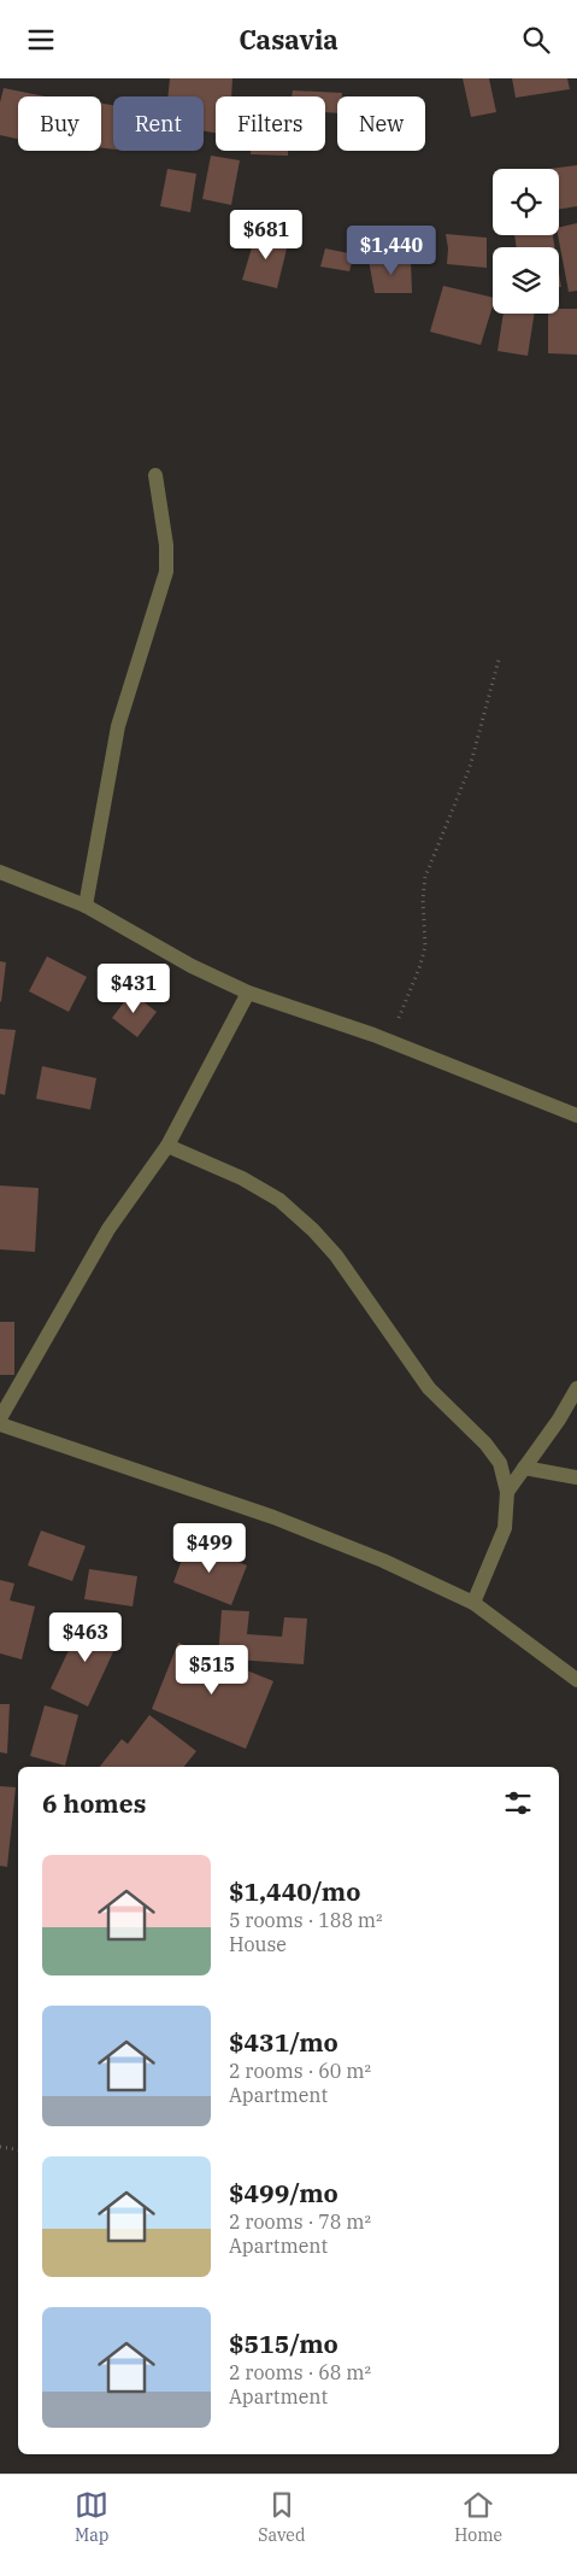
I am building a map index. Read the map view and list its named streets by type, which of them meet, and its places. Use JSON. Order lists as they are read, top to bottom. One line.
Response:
{"page":{"header":"Casavia","chip":["Buy","Rent","Filters","New"],"price":["$681","$1,440","$431","$499","$463","$515"],"heading":"6 homes","list":[{"name":"$1,440/mo","note":"5 rooms · 188 m² · House"},{"name":"$431/mo","note":"2 rooms · 60 m² · Apartment"},{"name":"$499/mo","note":"2 rooms · 78 m² · Apartment"},{"name":"$515/mo","note":"2 rooms · 68 m² · Apartment"}],"tabs":["Map","Saved","Home"]}}
